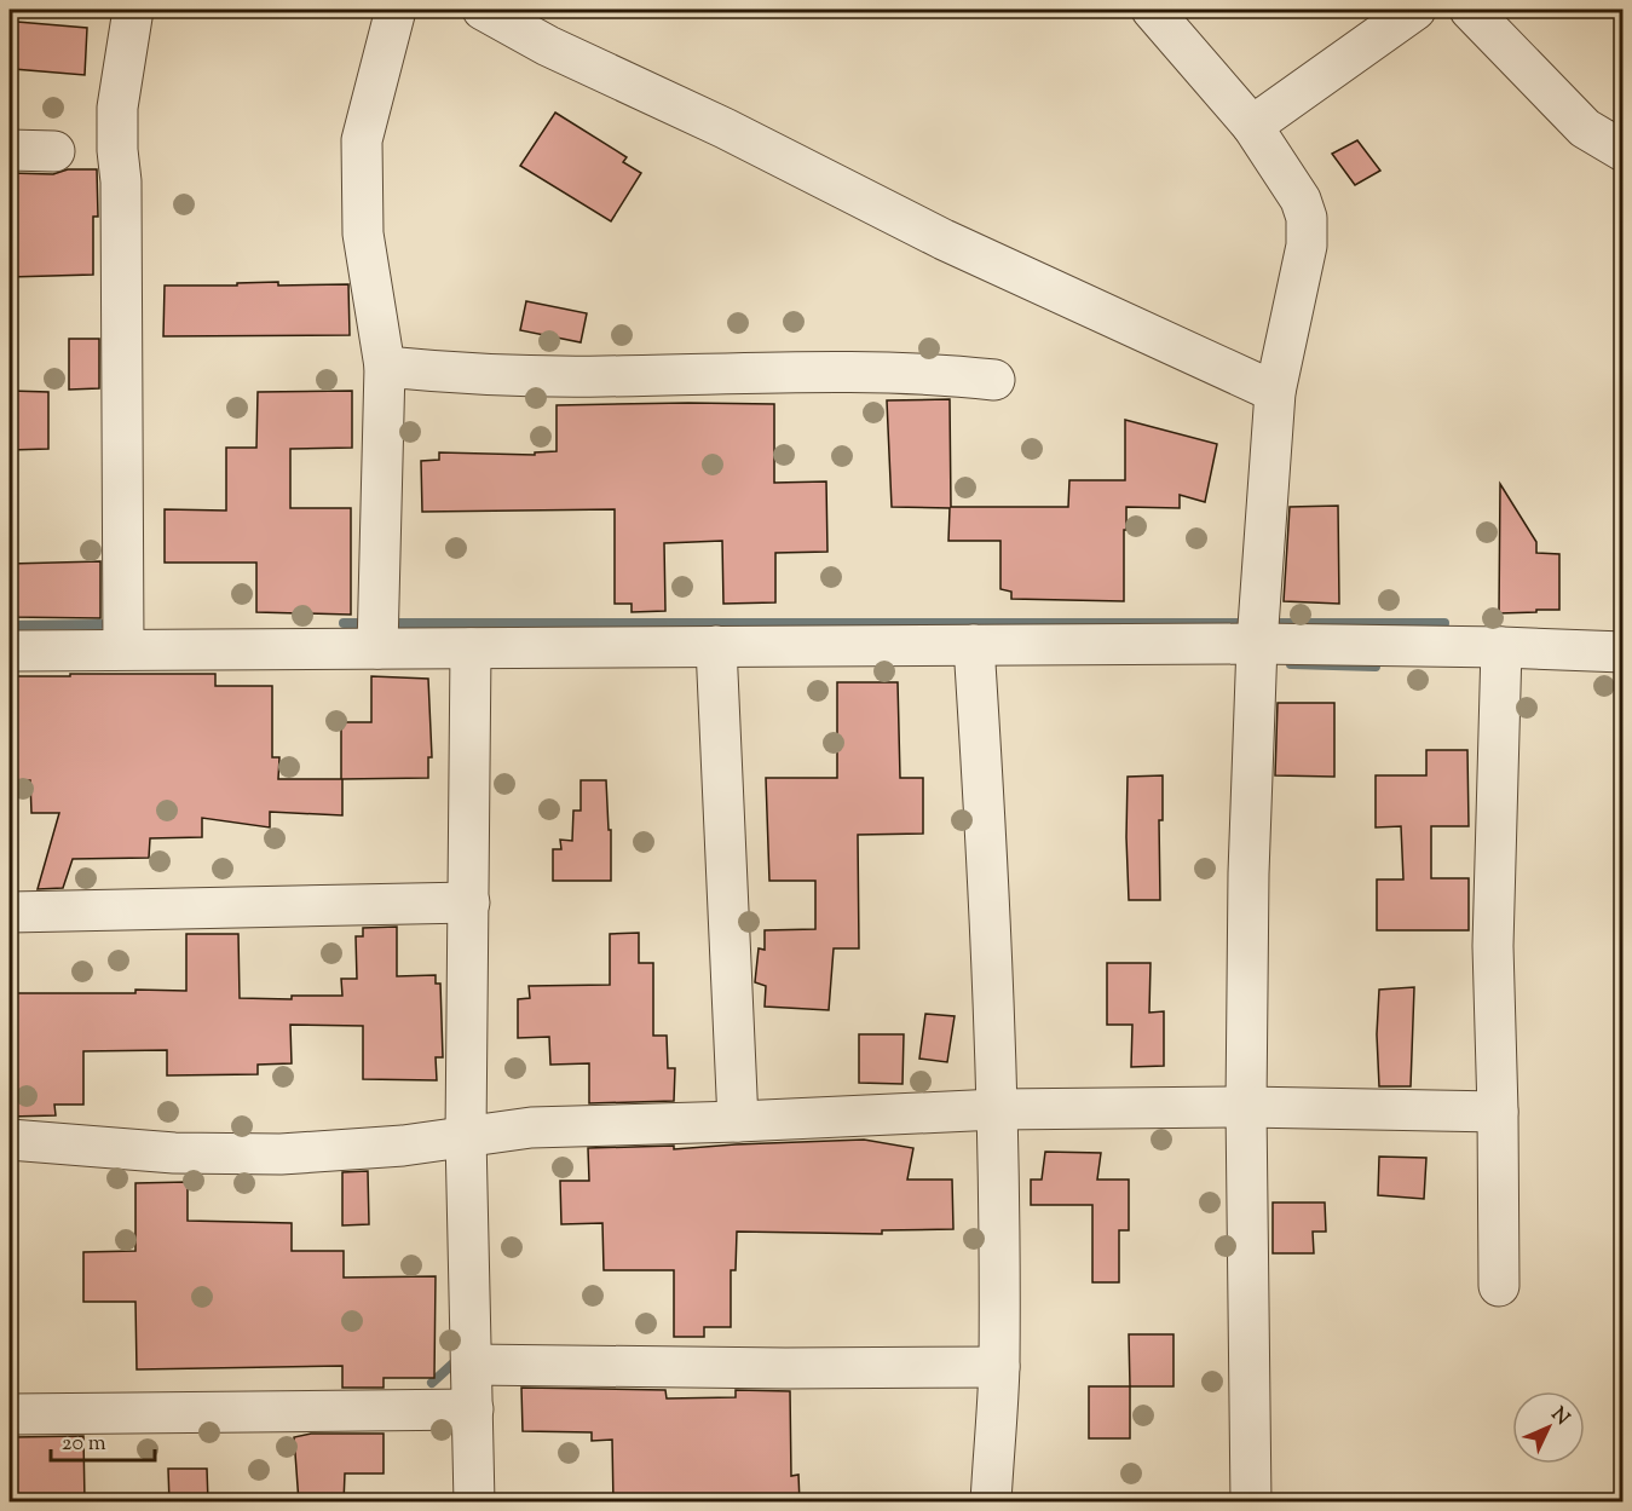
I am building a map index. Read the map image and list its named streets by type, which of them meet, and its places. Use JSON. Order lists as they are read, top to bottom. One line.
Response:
{"scale_bar":"20 m","north":"top right"}
